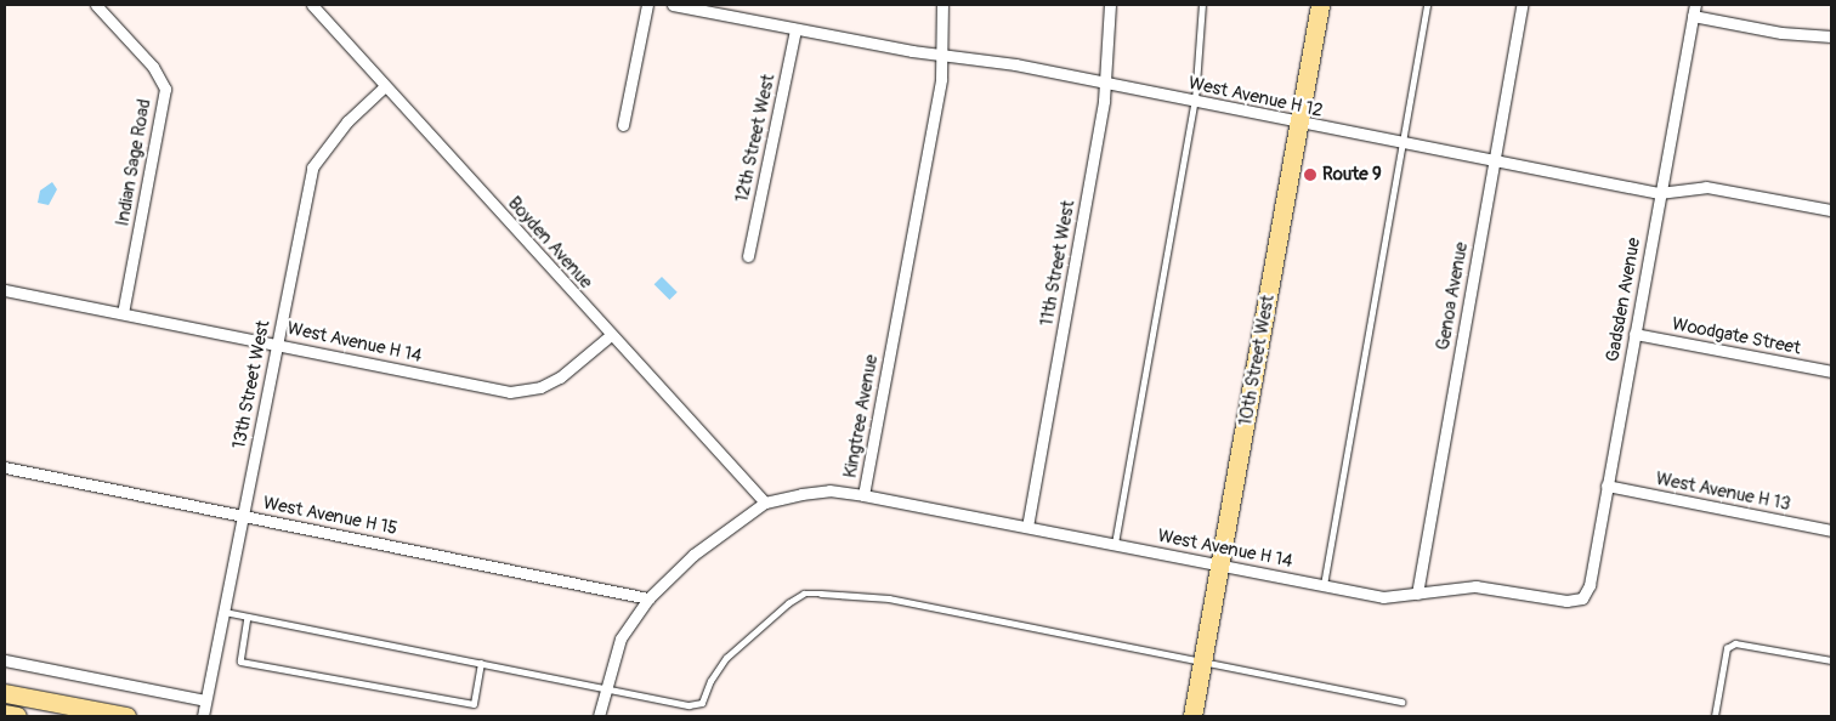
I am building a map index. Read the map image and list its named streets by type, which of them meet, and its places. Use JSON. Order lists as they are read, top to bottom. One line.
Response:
{"streets":{"main road":["10th Street West"],"street":["West Avenue H 12","12th Street West","Indian Sage Road","Boyden Avenue","11th Street West","Genoa Avenue","Gadsden Avenue","Woodgate Street","West Avenue H 14","13th Street West","Kingtree Avenue","West Avenue H 13","West Avenue H 15"]},"crossings":[["West Avenue H 12","12th Street West"],["West Avenue H 12","11th Street West"],["West Avenue H 12","Genoa Avenue"],["West Avenue H 12","Gadsden Avenue"],["West Avenue H 12","10th Street West"],["West Avenue H 12","Kingtree Avenue"],["Indian Sage Road","West Avenue H 14"],["Boyden Avenue","West Avenue H 14"],["Boyden Avenue","13th Street West"],["Boyden Avenue","Kingtree Avenue"],["11th Street West","West Avenue H 14"],["Genoa Avenue","West Avenue H 14"],["Gadsden Avenue","Woodgate Street"],["Gadsden Avenue","West Avenue H 14"],["Gadsden Avenue","West Avenue H 13"],["West Avenue H 14","10th Street West"],["West Avenue H 14","13th Street West"],["West Avenue H 14","Kingtree Avenue"],["13th Street West","West Avenue H 15"],["Kingtree Avenue","West Avenue H 15"]],"places":["Route 9"]}
